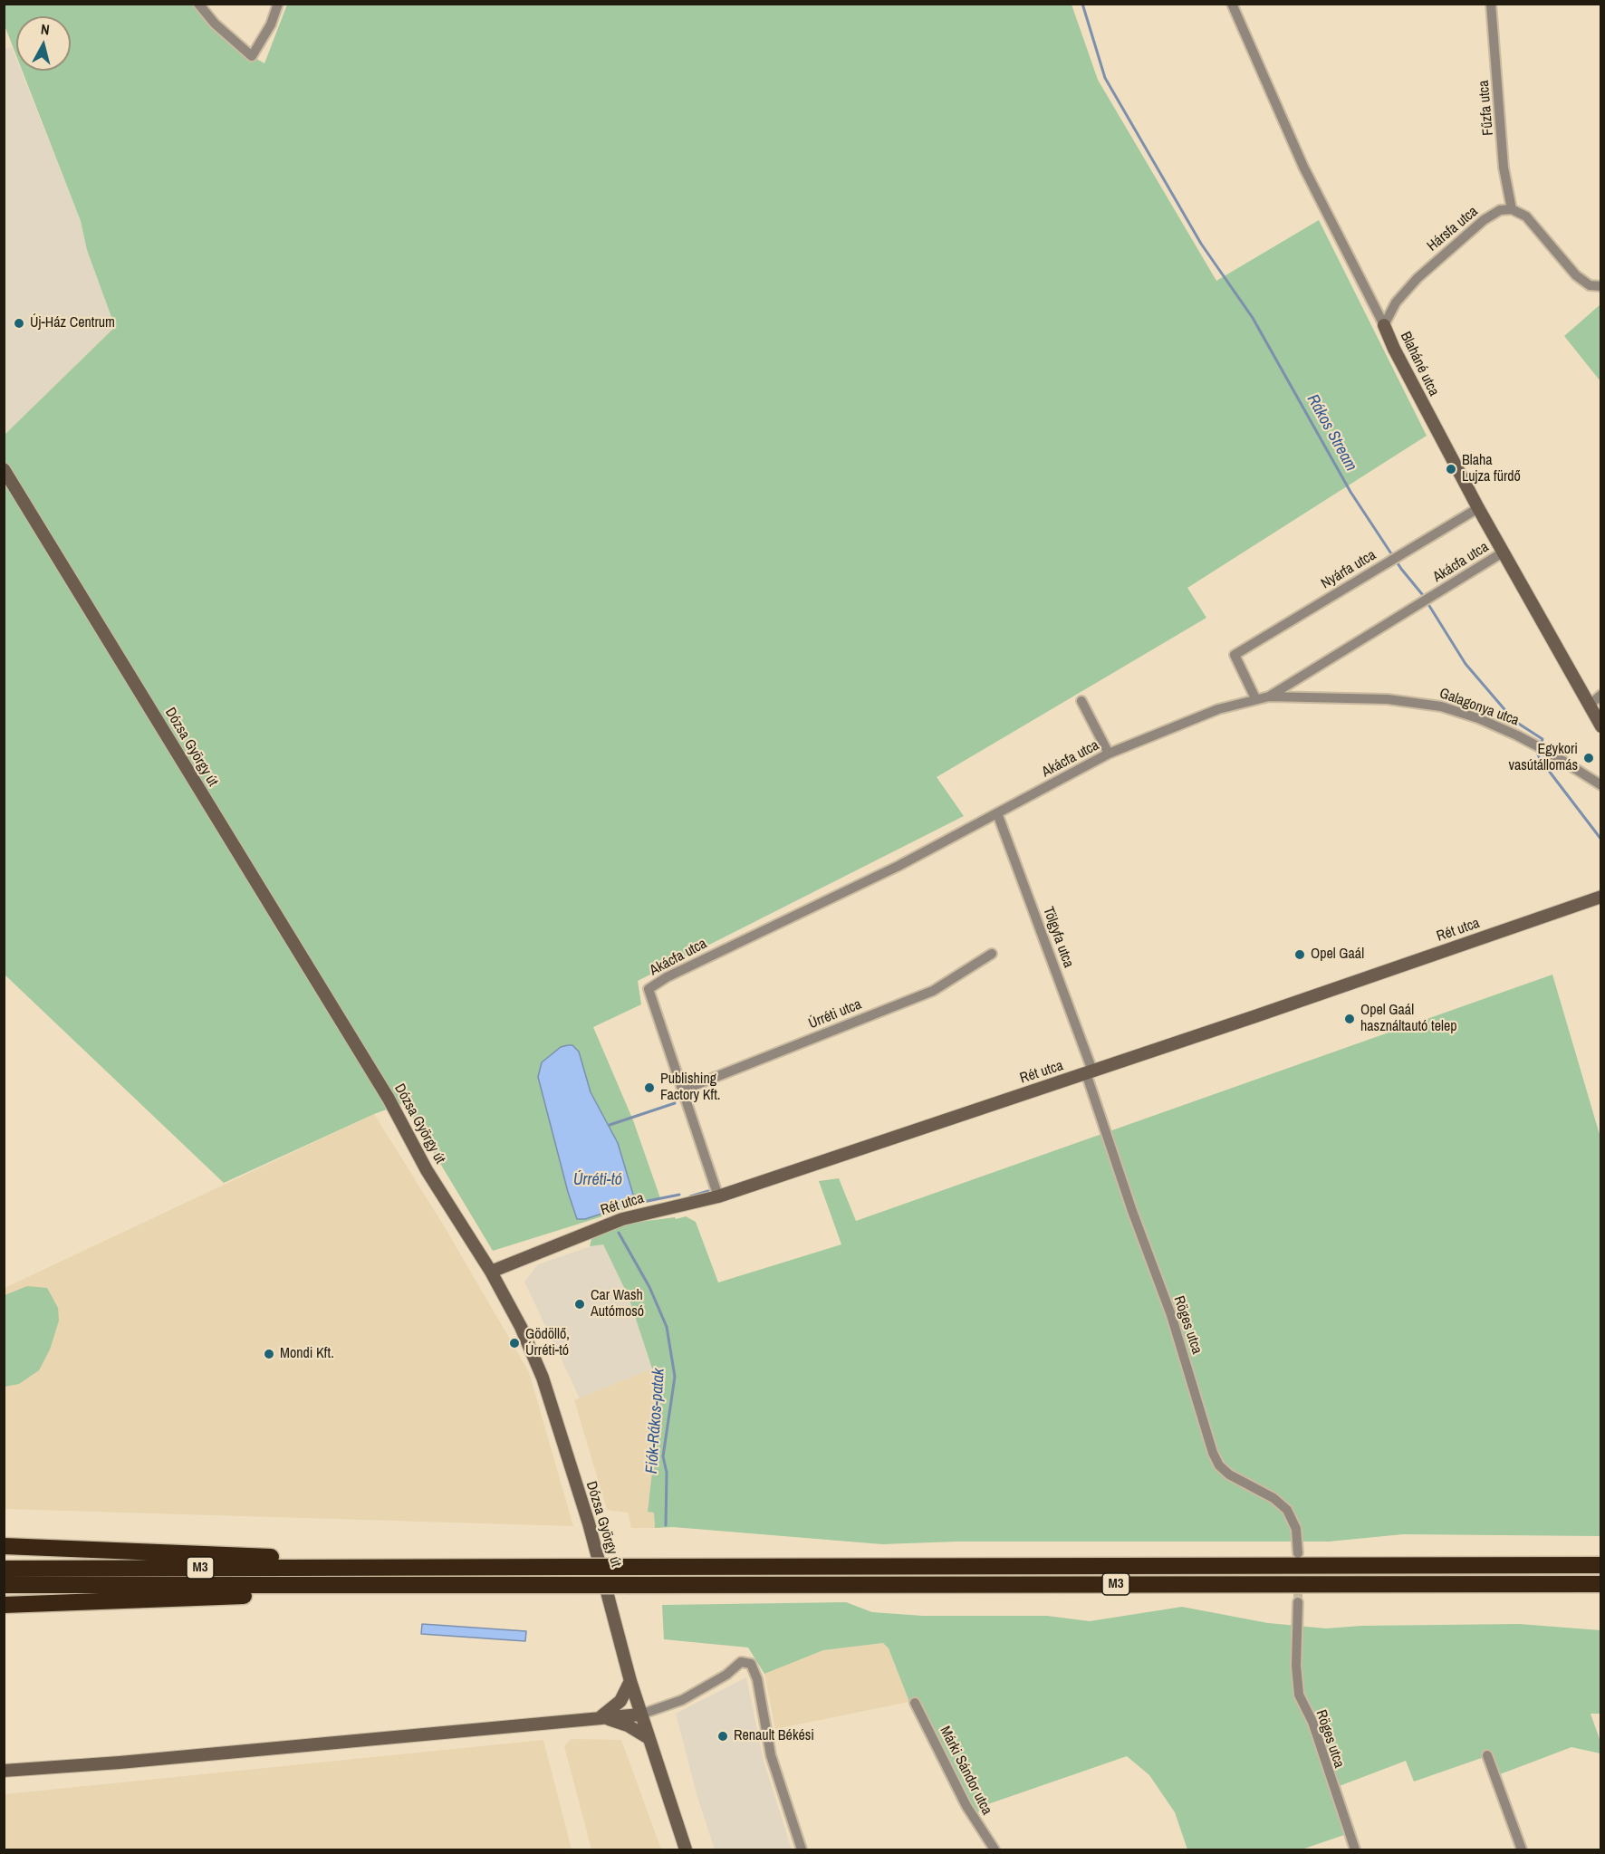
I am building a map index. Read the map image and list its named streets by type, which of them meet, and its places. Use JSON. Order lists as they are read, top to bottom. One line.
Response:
{"streets":{"highway":["M3"],"street":["Fűzfa utca","Hársfa utca","Blaháné utca","Akácfa utca","Nyárfa utca","Galagonya utca","Dózsa György út","Rét utca","Tölgyfa utca","Úrréti utca","Röges utca","Márki Sándor utca"]},"crossings":[["Fűzfa utca","Hársfa utca"],["Hársfa utca","Blaháné utca"],["Blaháné utca","Akácfa utca"],["Blaháné utca","Nyárfa utca"],["Akácfa utca","Nyárfa utca"],["Akácfa utca","Galagonya utca"],["Akácfa utca","Tölgyfa utca"],["Akácfa utca","Úrréti utca"],["Dózsa György út","Rét utca"],["Rét utca","Tölgyfa utca"],["Rét utca","Röges utca"],["Tölgyfa utca","Röges utca"]],"water":["Rákos Stream","Úrréti-tó","Fiók-Rákos-patak"],"places":["Új-Ház Centrum","Blaha Lujza fürdő","Egykori vasútállomás","Opel Gaál","Opel Gaál használtautó telep","Publishing Factory Kft.","Car Wash Autómosó","Gödöllő, Úrréti-tó","Mondi Kft.","Renault Békési"],"north":"top"}
